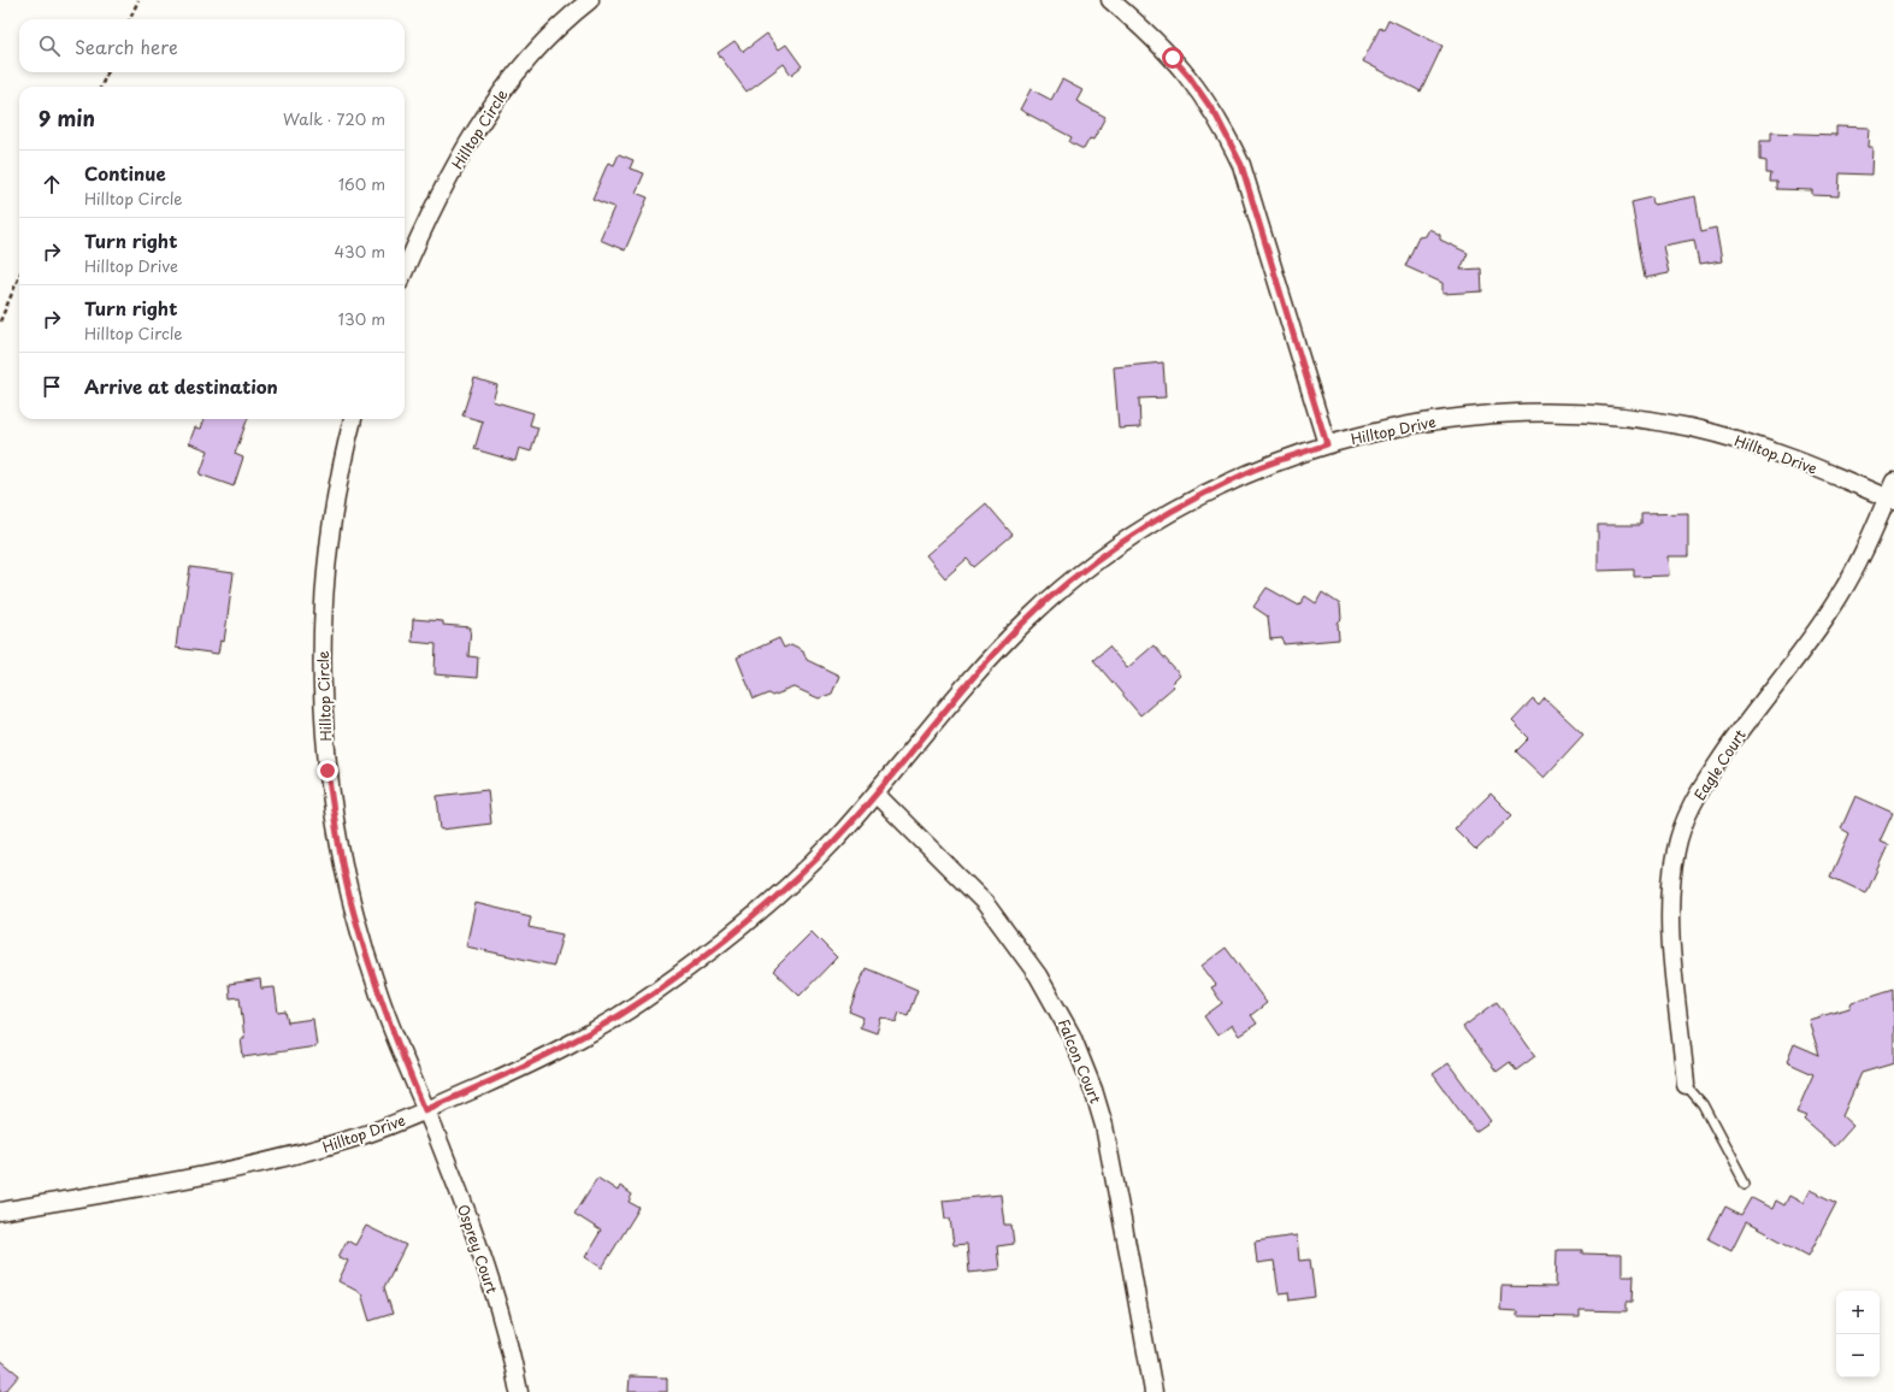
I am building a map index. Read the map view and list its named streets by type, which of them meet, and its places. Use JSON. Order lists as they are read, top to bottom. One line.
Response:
{"streets":{"street":["Hilltop Circle","Hilltop Drive","Eagle Court","Falcon Court","Osprey Court"]},"crossings":[["Hilltop Circle","Hilltop Drive"],["Hilltop Circle","Osprey Court"],["Hilltop Drive","Eagle Court"],["Hilltop Drive","Falcon Court"],["Hilltop Drive","Osprey Court"]],"page":{"search":"Search here","heading":["9 min","Walk · 720 m"],"list":[["Continue","Hilltop Circle","160 m"],["Turn right","Hilltop Drive","430 m"],["Turn right","Hilltop Circle","130 m"],"Arrive at destination"],"map_buttons":["+","−"]}}
